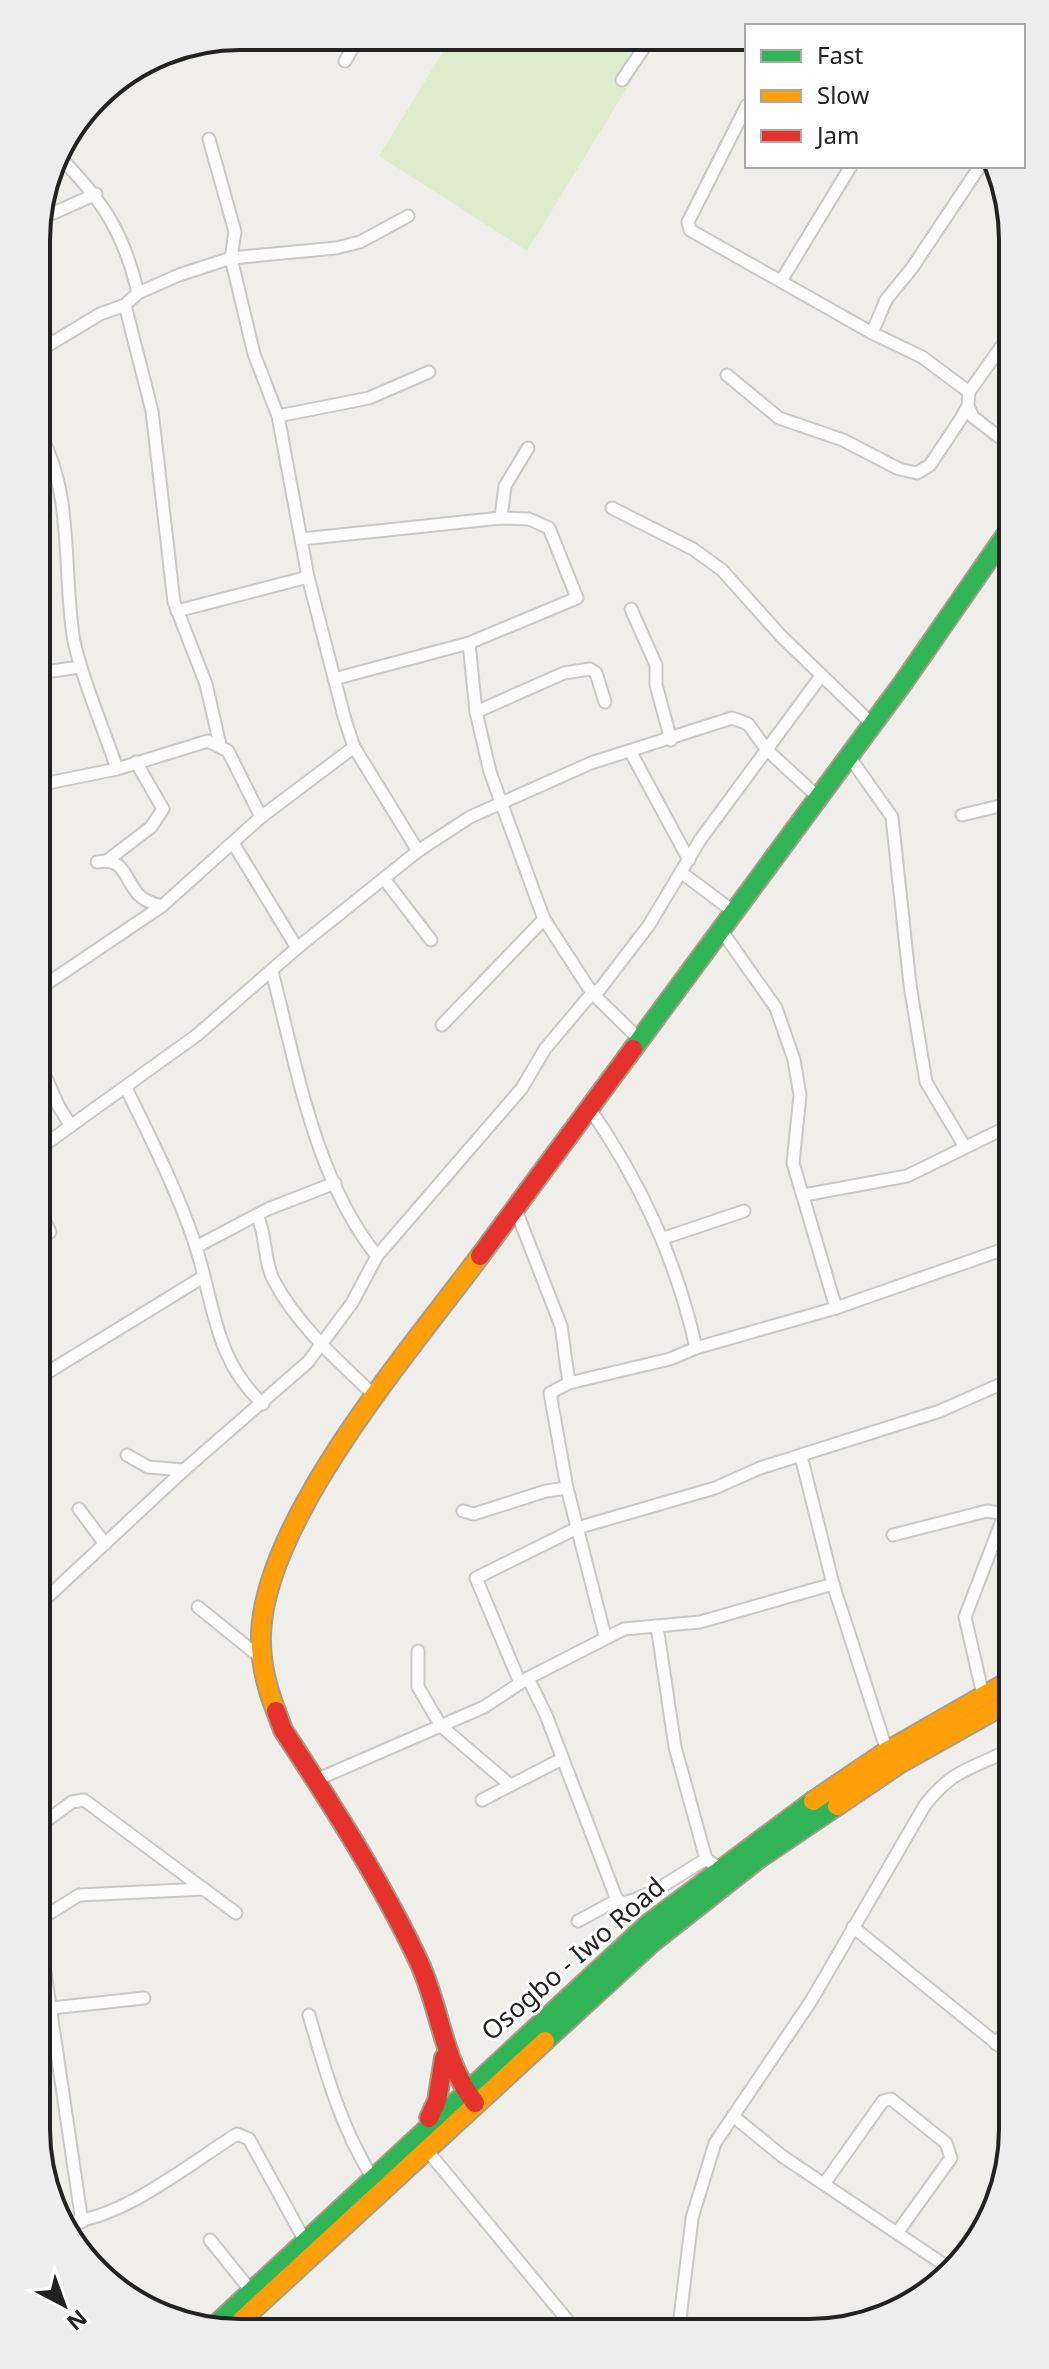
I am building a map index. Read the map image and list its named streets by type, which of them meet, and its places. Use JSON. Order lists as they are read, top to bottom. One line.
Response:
{"streets":{"main road":["Osogbo - Iwo Road"]},"legend":["Fast","Slow","Jam"],"north":"bottom right"}
